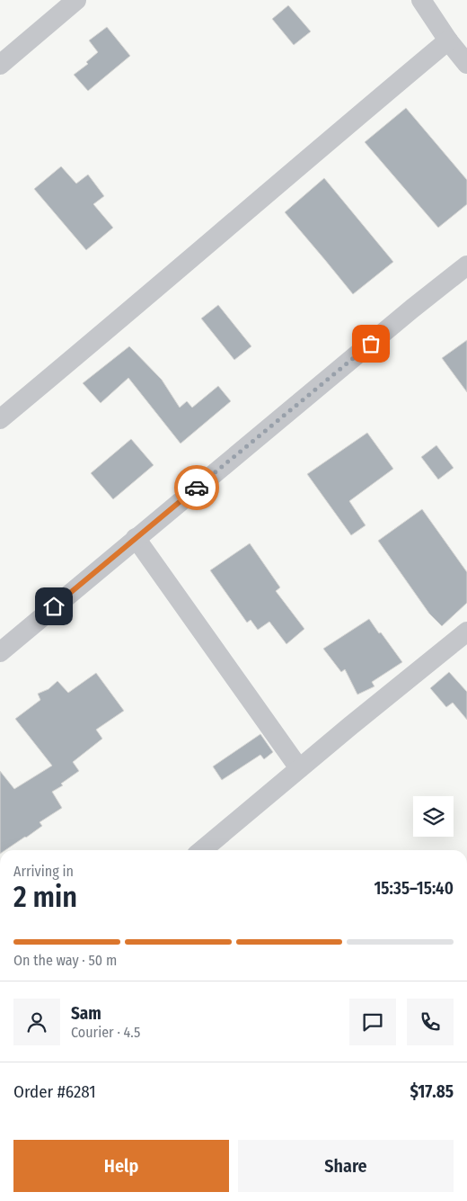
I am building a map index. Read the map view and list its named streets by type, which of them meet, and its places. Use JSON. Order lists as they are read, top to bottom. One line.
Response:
{"page":{"heading":["2 min","Arriving in","15:35–15:40"],"panel":["Sam","Courier · 4.5","Order #6281","$17.85"],"bar":"On the way · 50 m","buttons":["Help","Share"]}}
